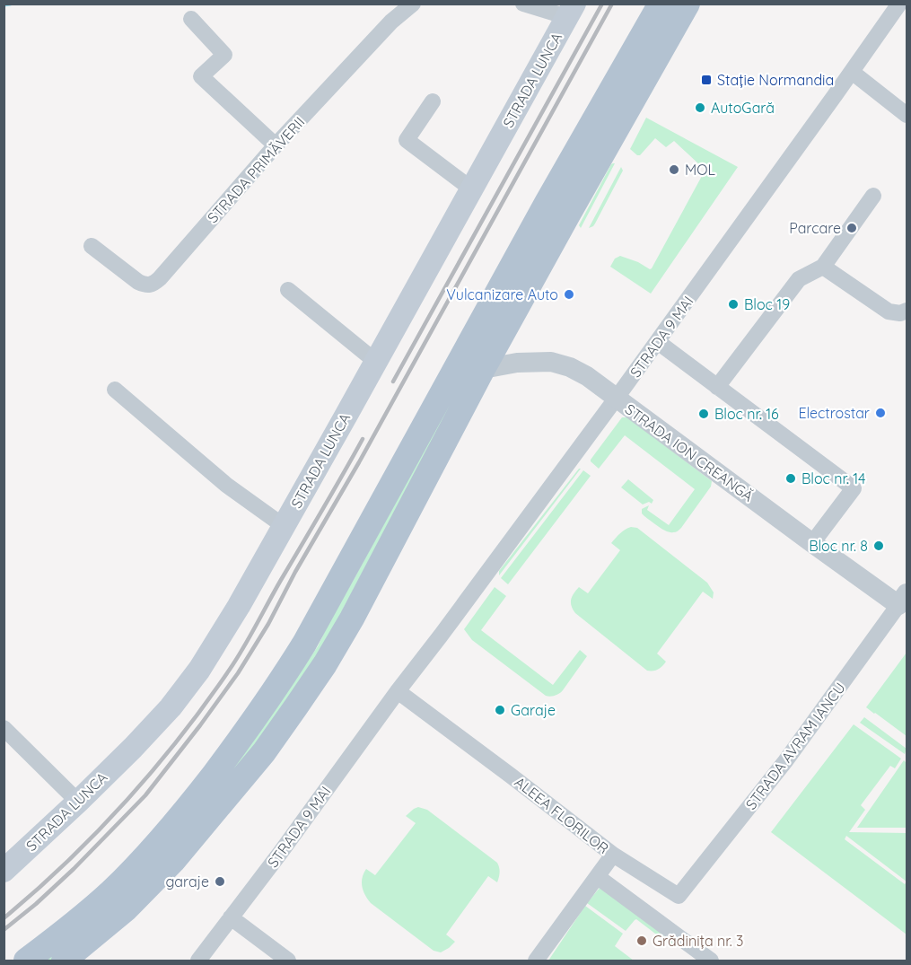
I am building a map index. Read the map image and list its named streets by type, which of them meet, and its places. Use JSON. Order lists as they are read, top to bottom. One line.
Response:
{"streets":{"main road":["STRADA LUNCA"],"street":["STRADA PRIMĂVERII","STRADA 9 MAI","STRADA ION CREANGĂ","STRADA AVRAM IANCU","ALEEA FLORILOR"]},"crossings":[["STRADA 9 MAI","STRADA ION CREANGĂ"],["STRADA 9 MAI","ALEEA FLORILOR"],["STRADA ION CREANGĂ","STRADA AVRAM IANCU"],["STRADA AVRAM IANCU","ALEEA FLORILOR"]],"places":{"transit":["Stație Normandia"],"other":["AutoGară","MOL","Parcare","Vulcanizare Auto","Bloc 19","Electrostar","Bloc nr. 16","Bloc nr. 14","Bloc nr. 8","Garaje","garaje","Grădinița nr. 3"]}}
